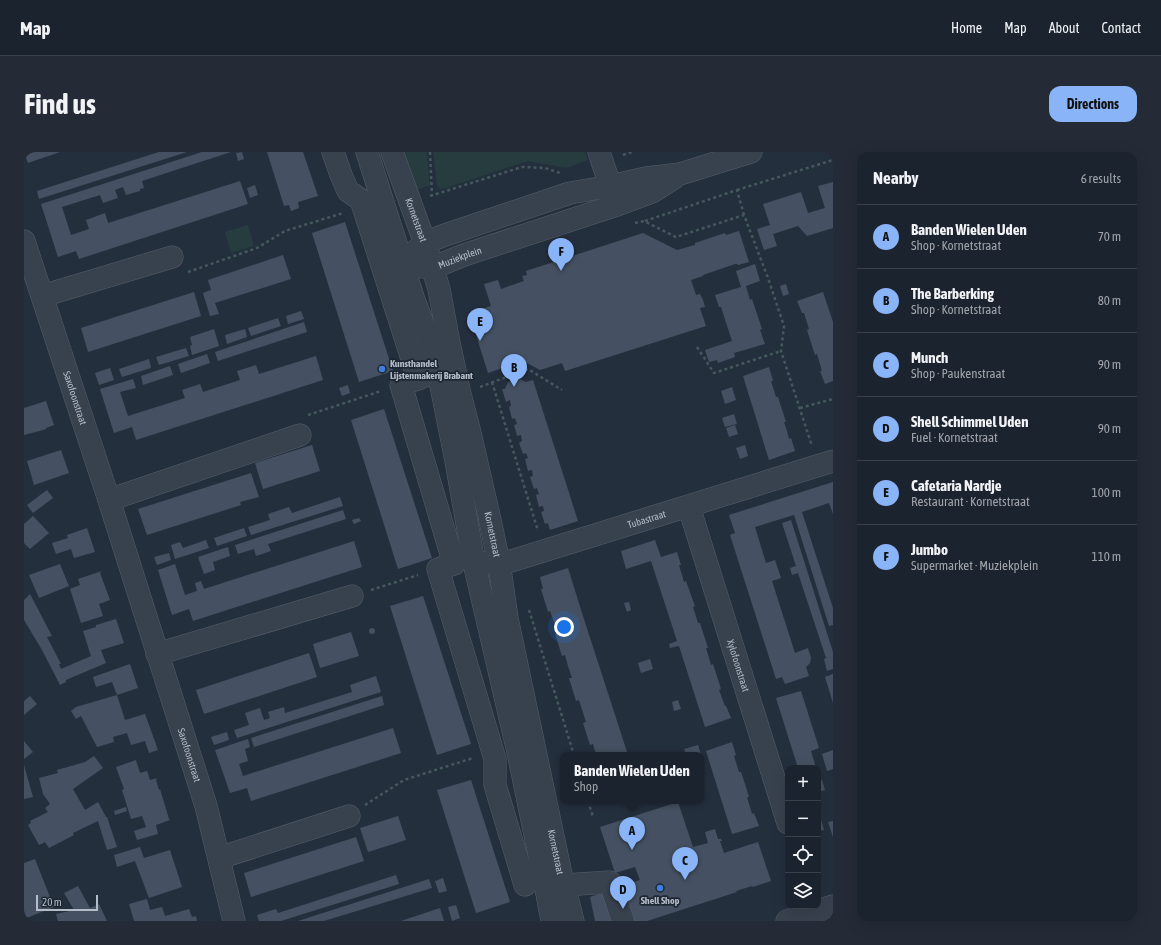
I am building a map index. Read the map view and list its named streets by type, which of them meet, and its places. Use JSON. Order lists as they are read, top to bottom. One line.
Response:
{"streets":{"street":["Kornetstraat","Muziekplein","Saxofoonstraat","Tubastraat","Xylofoonstraat"]},"crossings":[["Kornetstraat","Muziekplein"],["Kornetstraat","Tubastraat"],["Tubastraat","Xylofoonstraat"]],"places":["Kunsthandel Lijstenmakerij Brabant","Shell Shop"],"scale_bar":"20 m","page":{"header":"Map","nav":["Home","Map","About","Contact"],"buttons":"Directions","title":"Find us","heading":["Nearby","6 results"],"list":[{"mark":"A","name":"Banden Wielen Uden","note":"Shop · Kornetstraat","value":"70 m"},{"mark":"B","name":"The Barberking","note":"Shop · Kornetstraat","value":"80 m"},{"mark":"C","name":"Munch","note":"Shop · Paukenstraat","value":"90 m"},{"mark":"D","name":"Shell Schimmel Uden","note":"Fuel · Kornetstraat","value":"90 m"},{"mark":"E","name":"Cafetaria Nardje","note":"Restaurant · Kornetstraat","value":"100 m"},{"mark":"F","name":"Jumbo","note":"Supermarket · Muziekplein","value":"110 m"}],"pins":["F","E","B","A","C","D"],"popup":["Banden Wielen Uden","Shop"],"map_buttons":["+","−"],"scale":"20 m"}}
